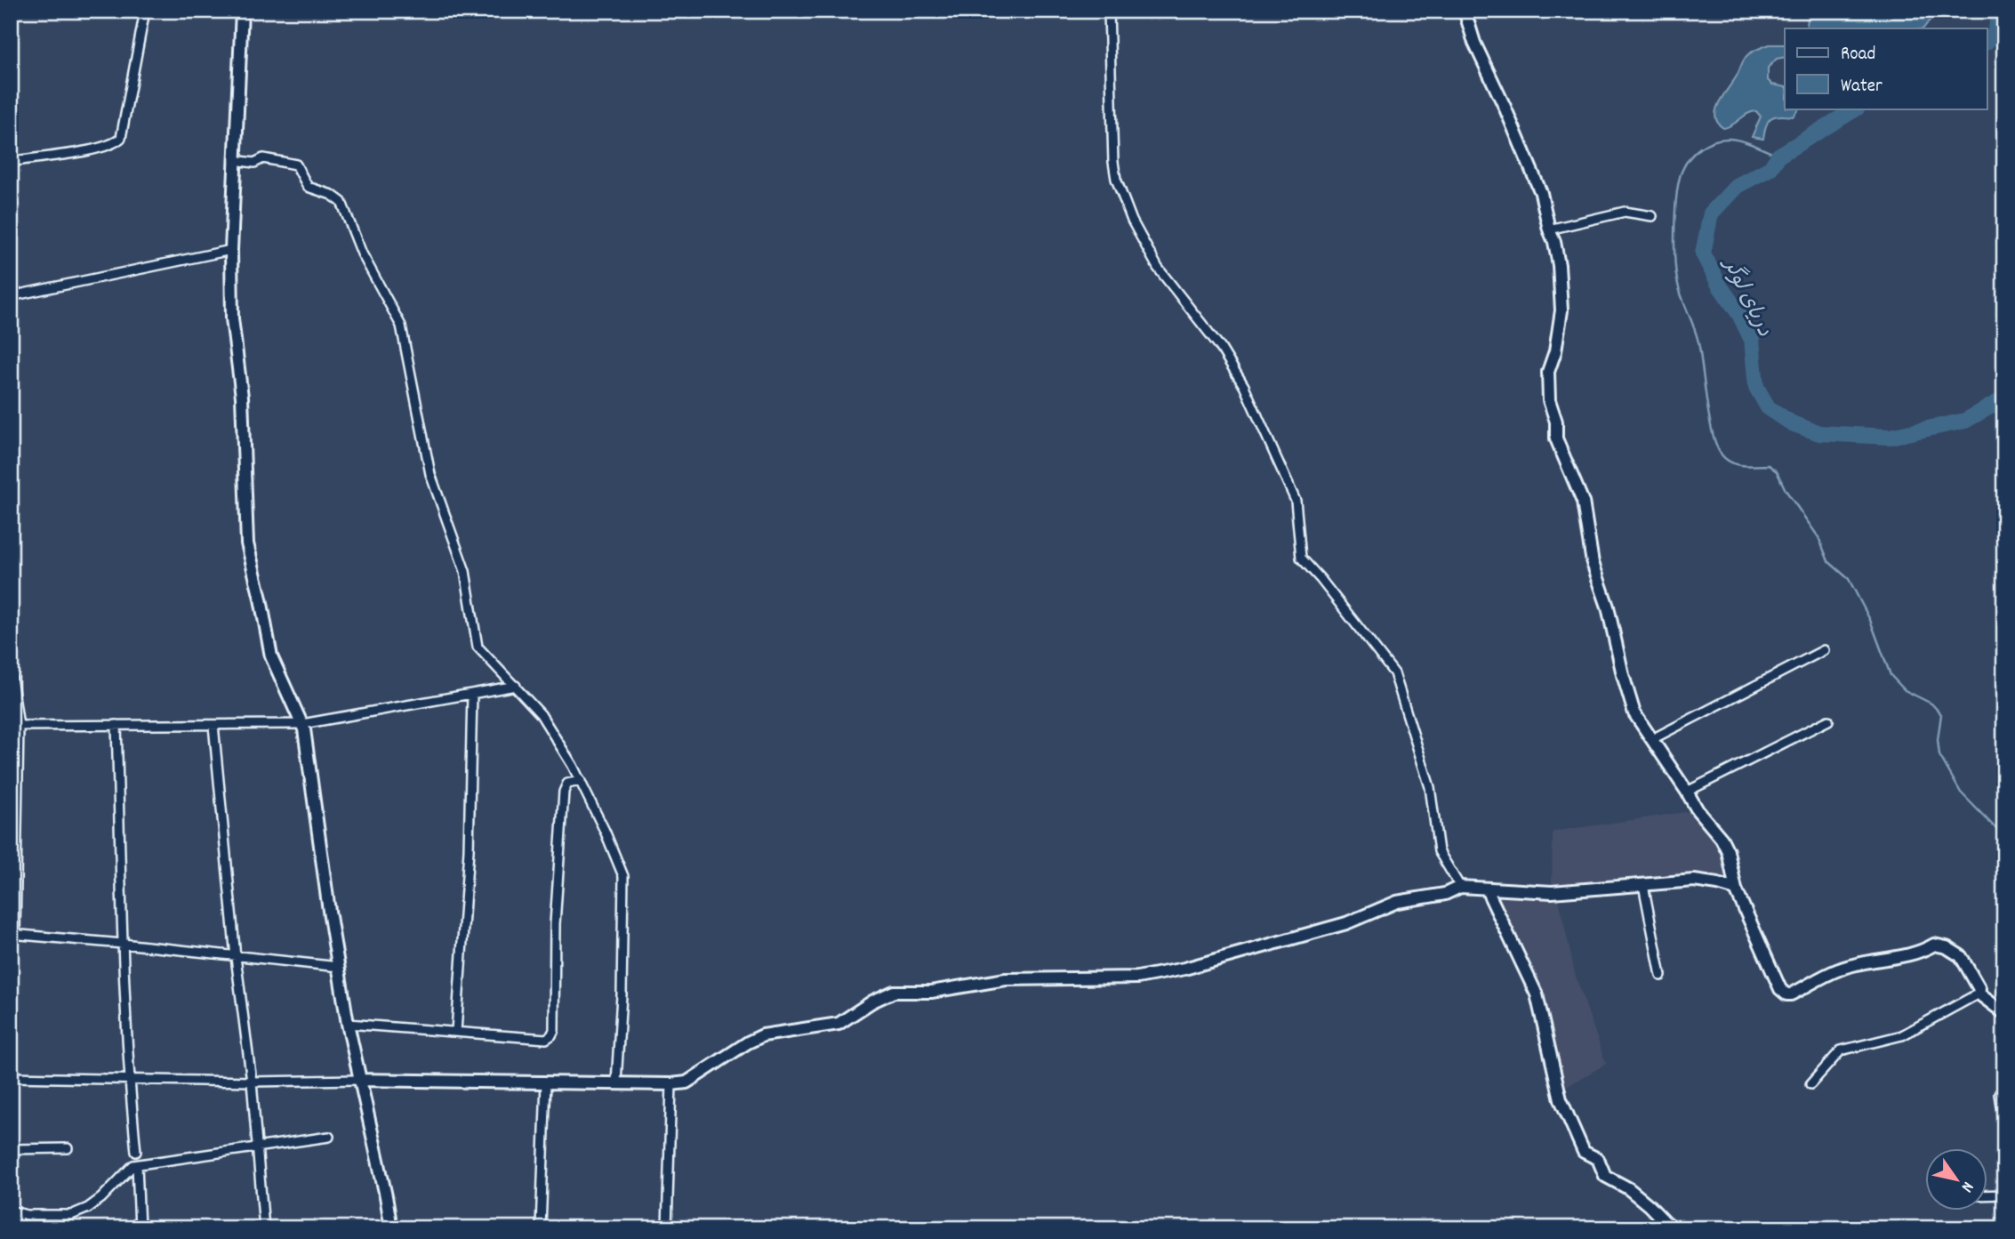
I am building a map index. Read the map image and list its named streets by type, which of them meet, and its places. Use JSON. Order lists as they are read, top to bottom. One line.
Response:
{"water":["دریای لوگر"],"legend":["Road","Water"],"north":"bottom right"}
